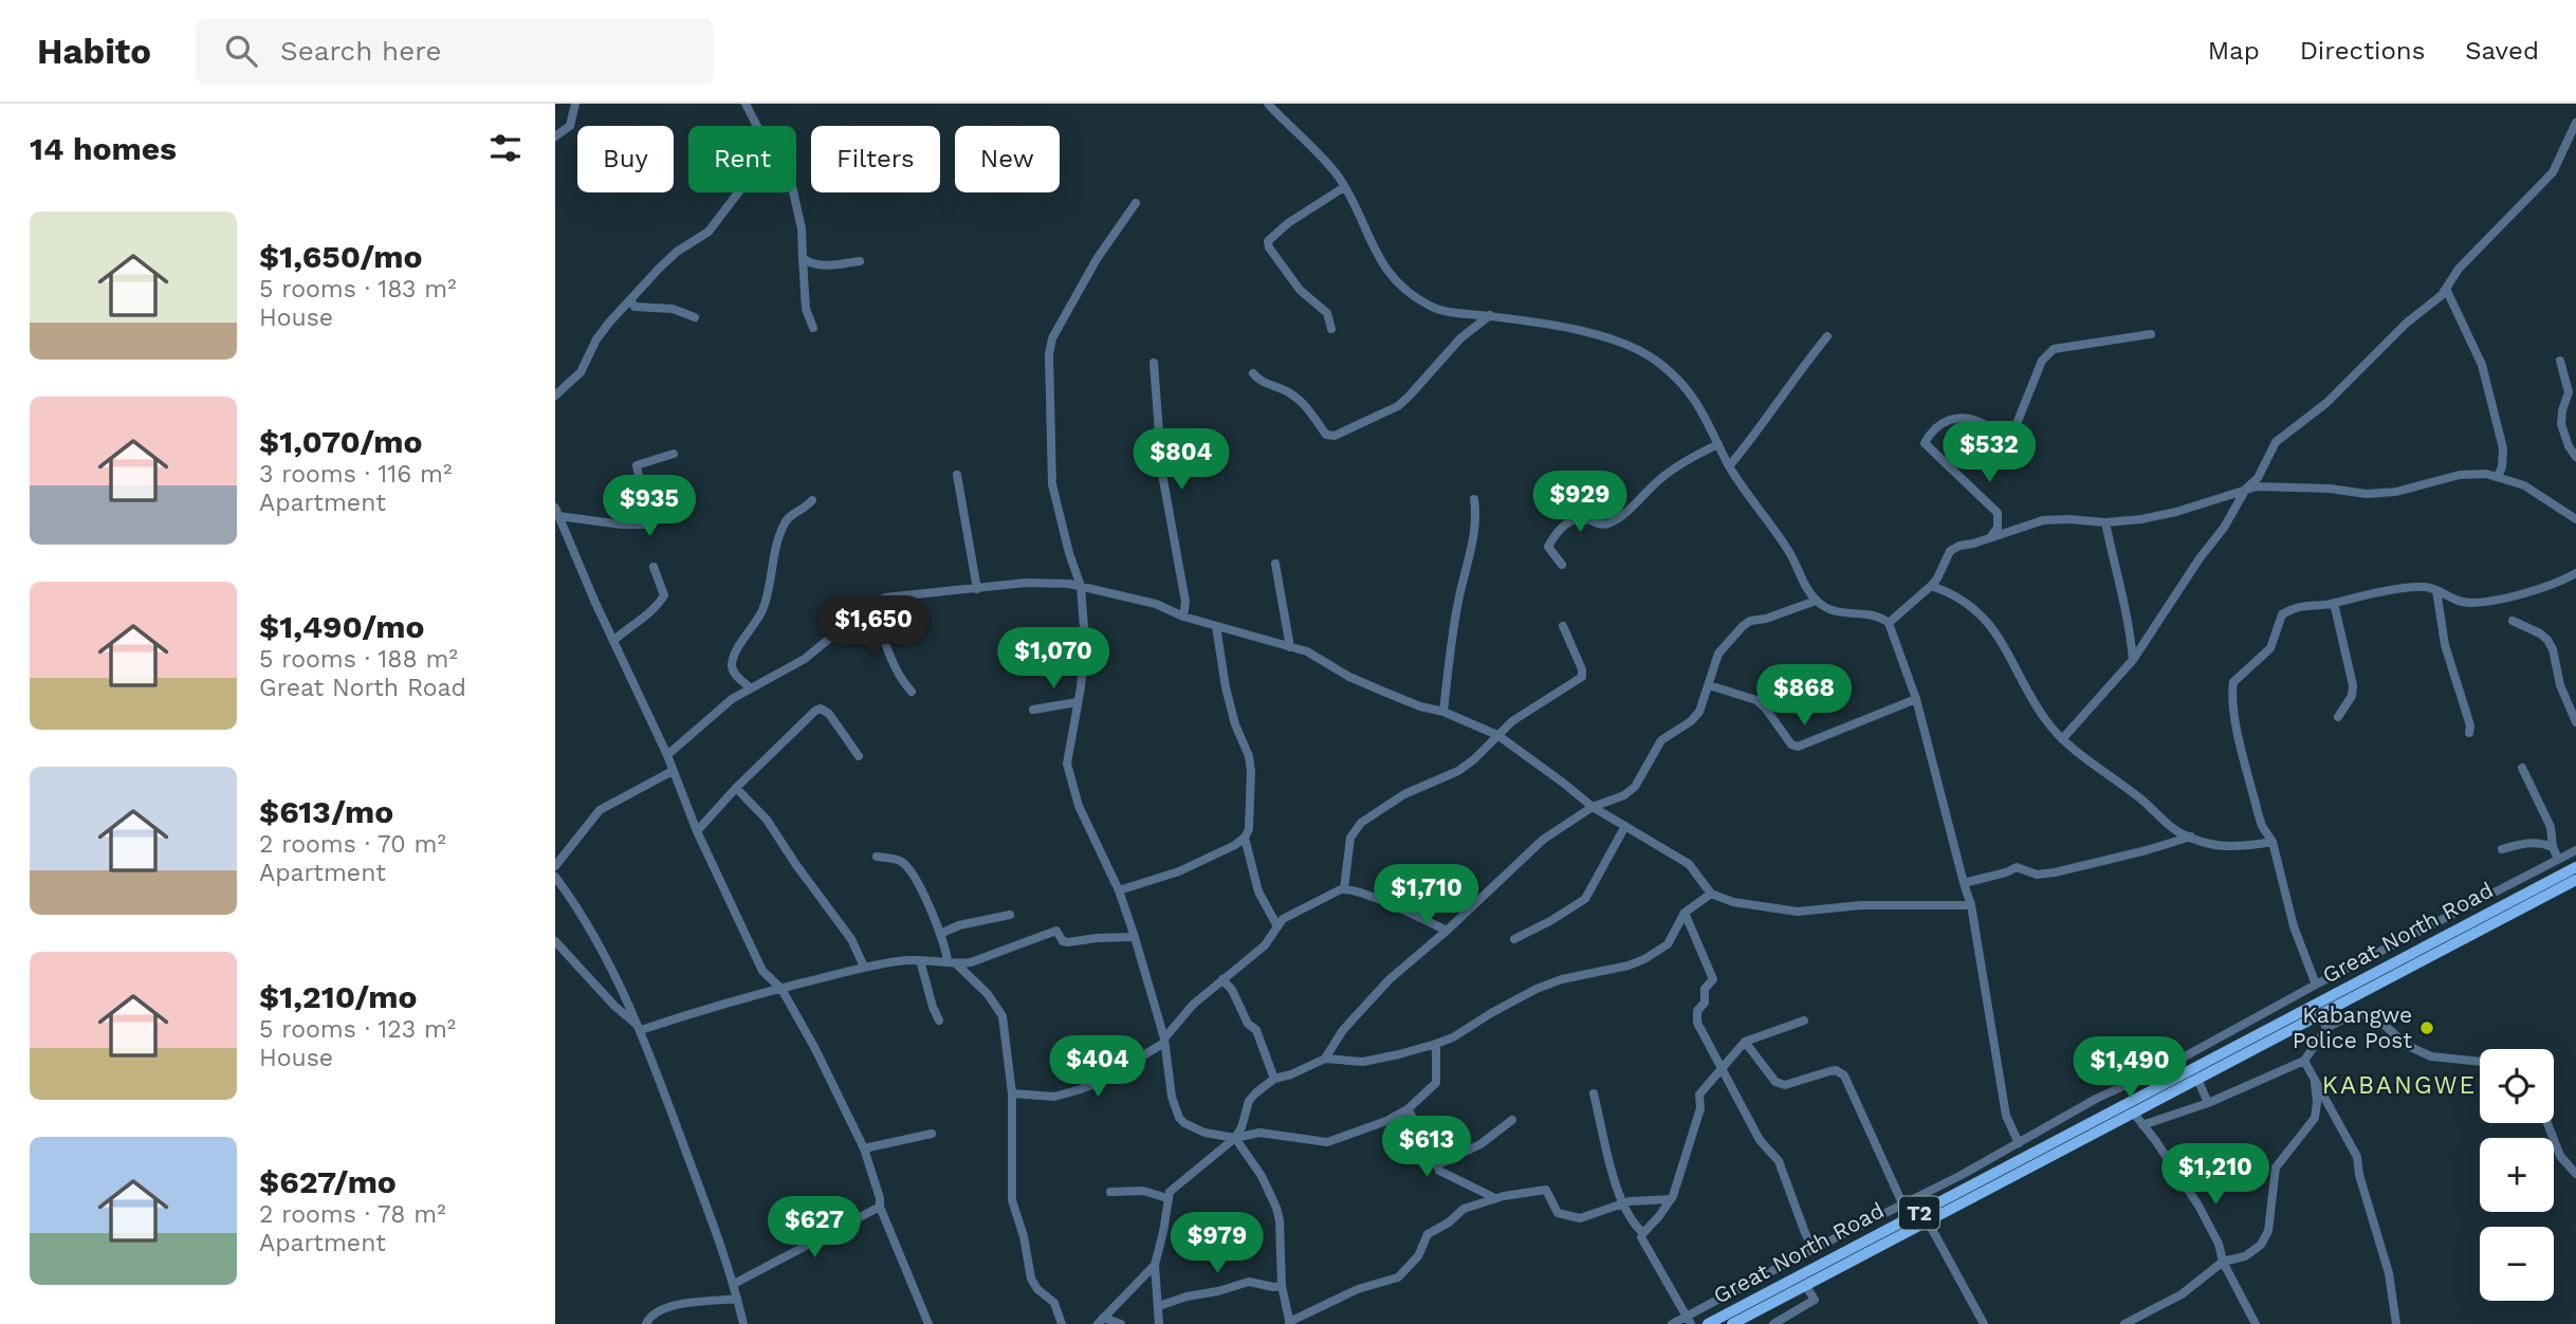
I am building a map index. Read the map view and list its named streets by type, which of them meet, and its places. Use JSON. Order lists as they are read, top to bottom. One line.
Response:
{"streets":{"main road":["Great North Road","T2"]},"districts":["KABANGWE"],"places":["Kabangwe Police Post"],"page":{"header":"Habito","search":"Search here","nav":["Map","Directions","Saved"],"heading":"14 homes","chip":["Buy","Rent","Filters","New"],"list":[{"name":"$1,650/mo","note":"5 rooms · 183 m² · House"},{"name":"$1,070/mo","note":"3 rooms · 116 m² · Apartment"},{"name":"$1,490/mo","note":"5 rooms · 188 m² · Great North Road"},{"name":"$613/mo","note":"2 rooms · 70 m² · Apartment"},{"name":"$1,210/mo","note":"5 rooms · 123 m² · House"},{"name":"$627/mo","note":"2 rooms · 78 m² · Apartment"}],"price":["$532","$804","$929","$935","$1,650","$1,070","$868","$1,710","$404","$1,490","$613","$1,210","$627","$979"],"map_buttons":["+","−"]}}
